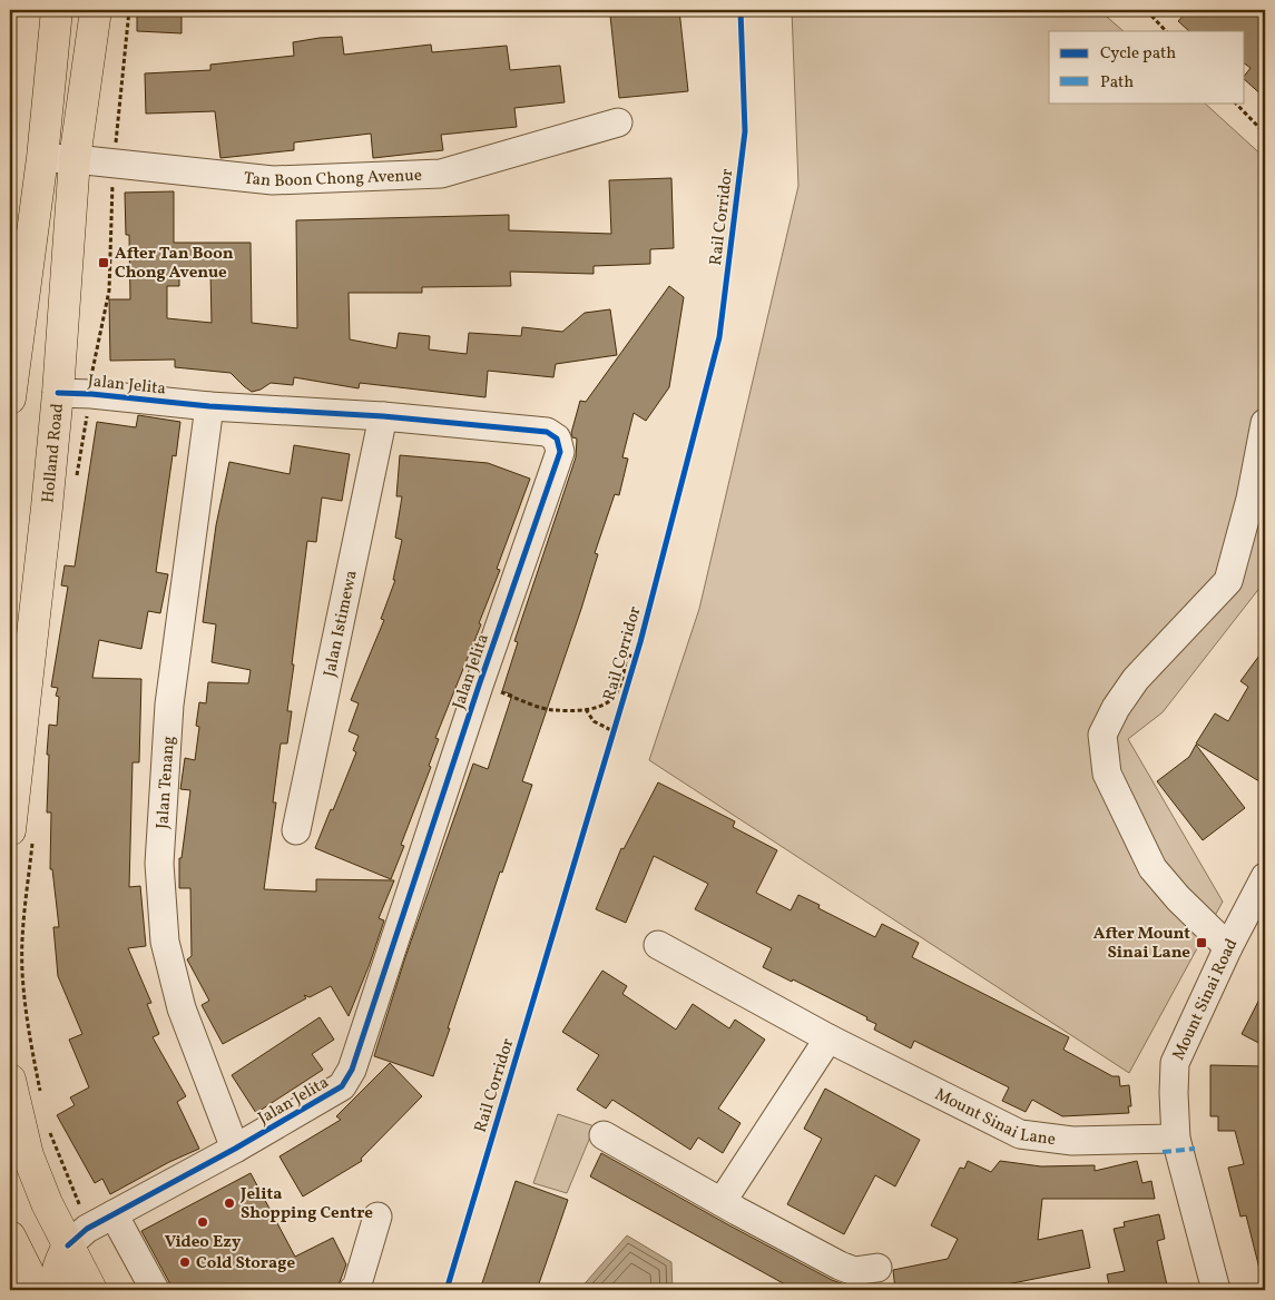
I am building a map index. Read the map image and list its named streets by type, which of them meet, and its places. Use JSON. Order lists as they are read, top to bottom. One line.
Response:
{"streets":{"main road":["Holland Road"],"street":["Tan Boon Chong Avenue","Jalan Jelita","Jalan Istimewa","Jalan Tenang","Mount Sinai Road","Mount Sinai Lane"],"cycle path":["Rail Corridor"]},"crossings":[["Tan Boon Chong Avenue","Holland Road"],["Jalan Jelita","Holland Road"],["Jalan Jelita","Jalan Istimewa"],["Jalan Jelita","Jalan Tenang"],["Mount Sinai Road","Mount Sinai Lane"]],"places":{"transit":["After Tan Boon Chong Avenue","After Mount Sinai Lane"],"other":["Jelita Shopping Centre","Video Ezy","Cold Storage"]},"legend":["Cycle path","Path"]}
